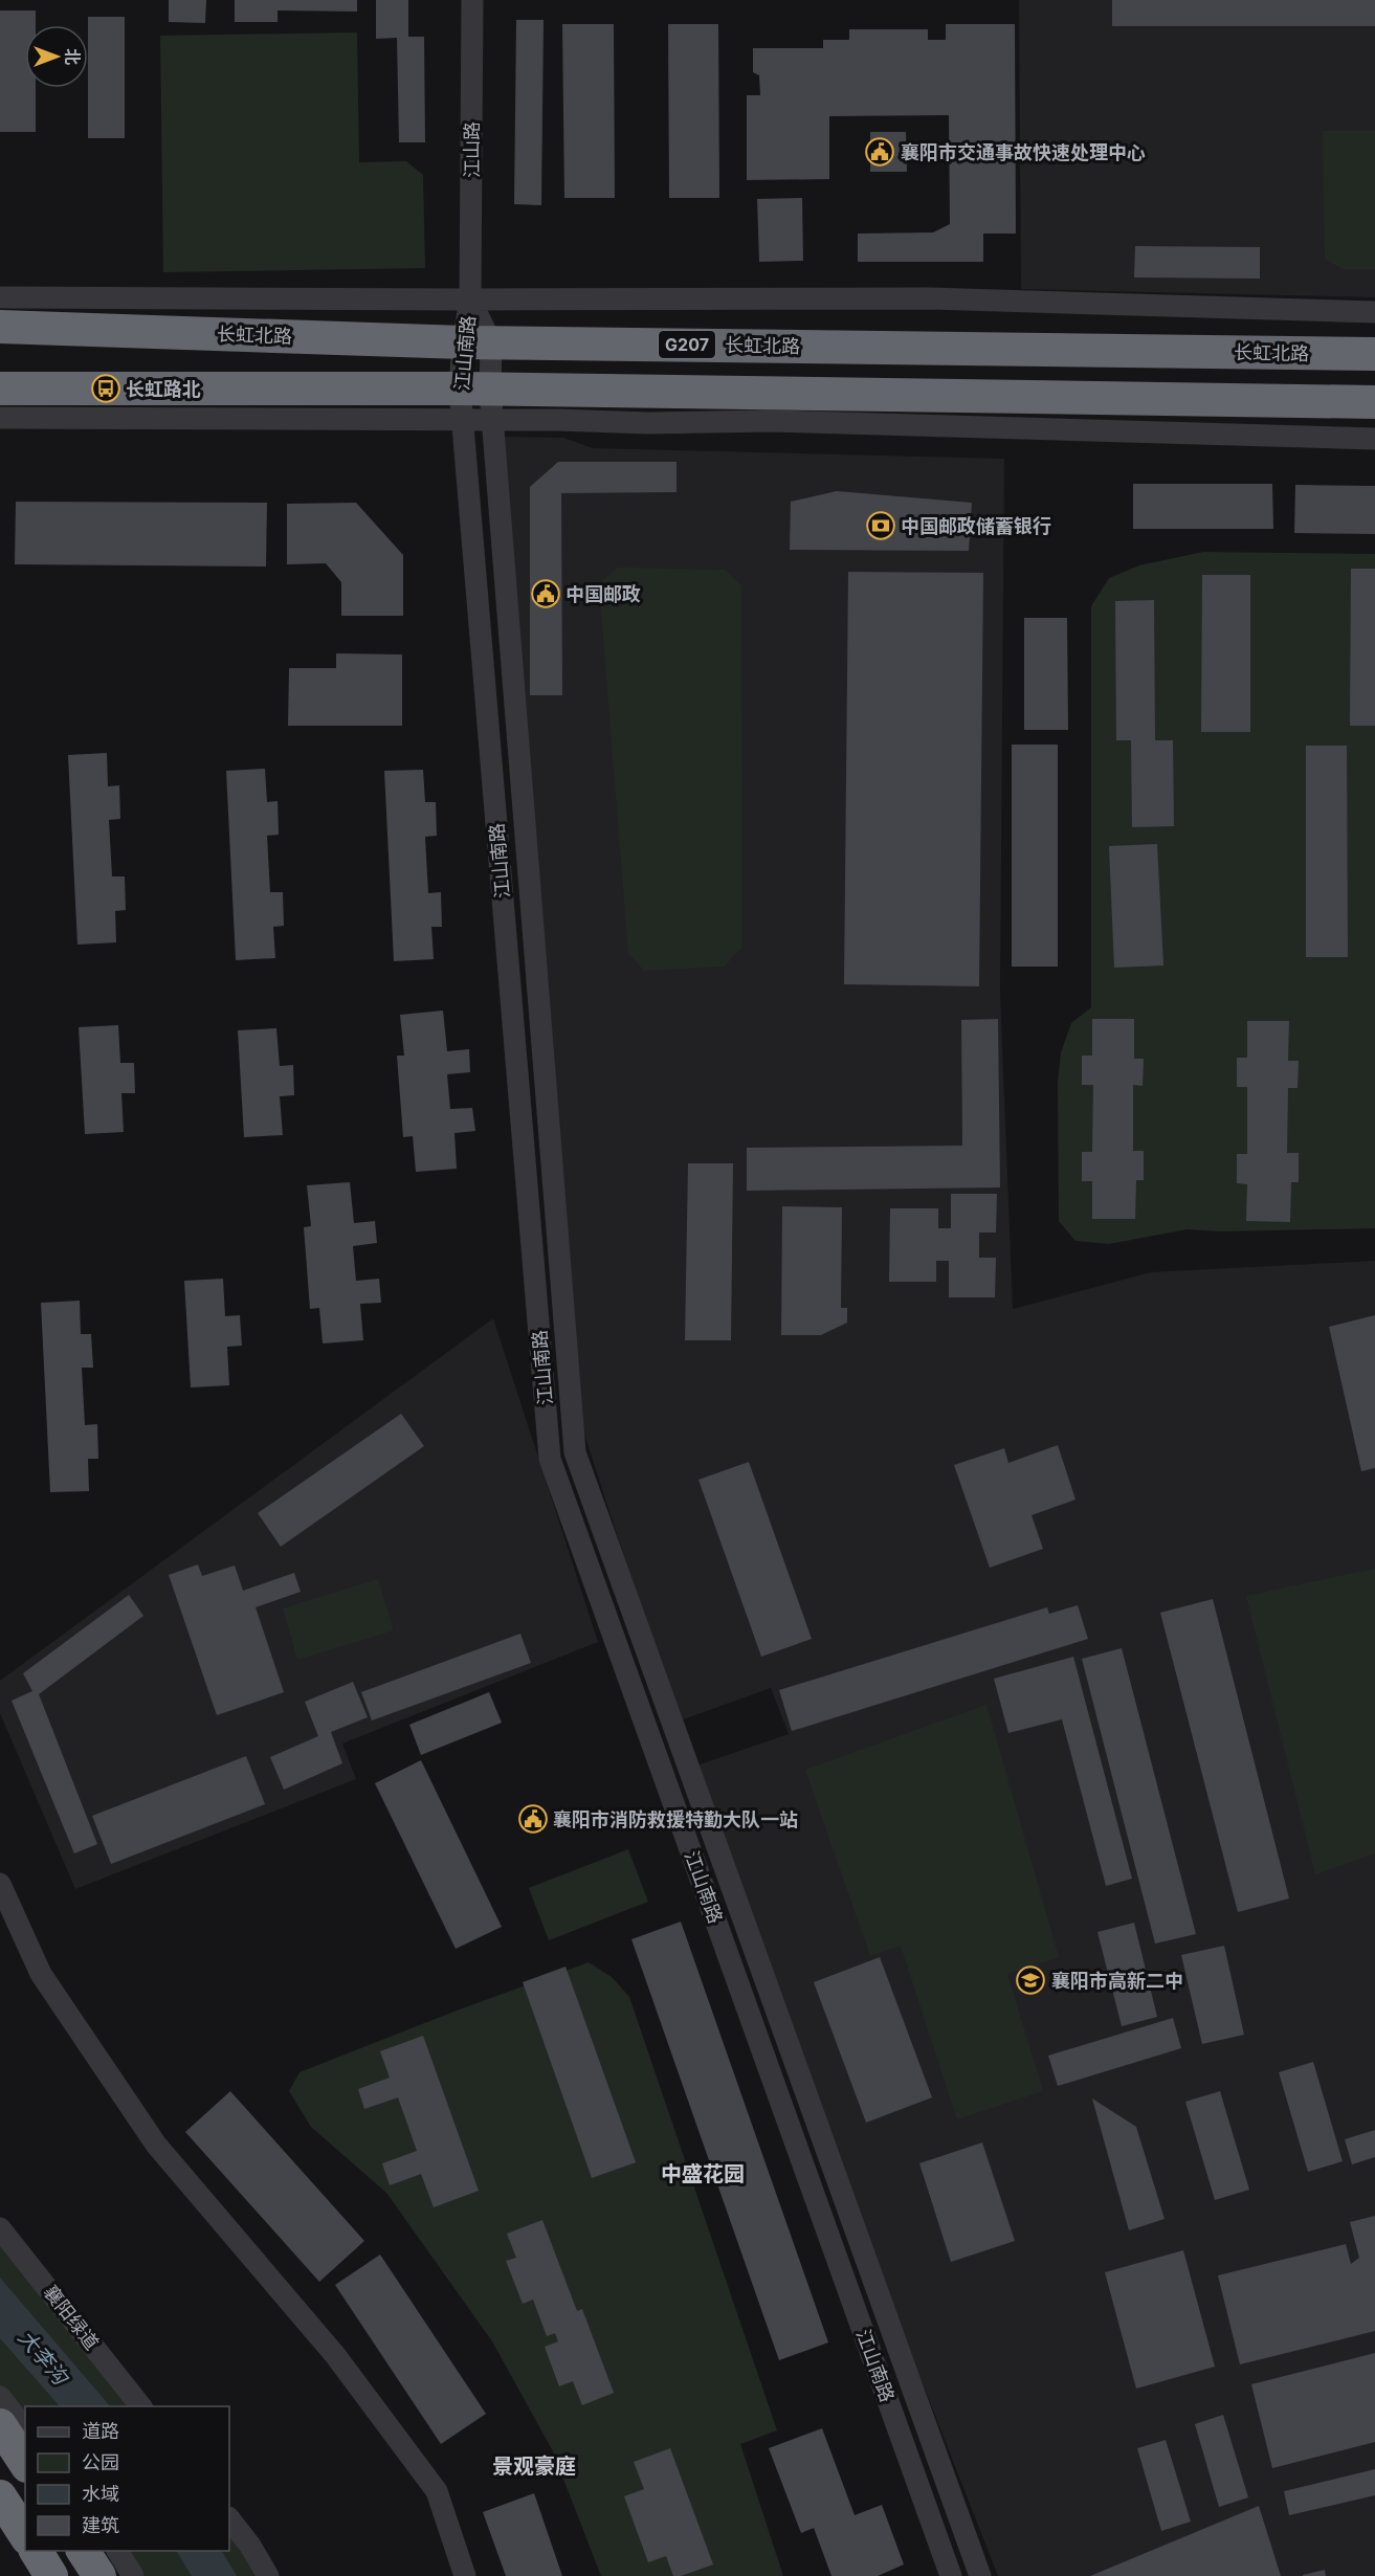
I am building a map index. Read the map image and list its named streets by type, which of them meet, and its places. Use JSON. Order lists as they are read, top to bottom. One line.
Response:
{"streets":{"highway":["长虹北路","G207"],"street":["江山路","江山南路","襄阳绿道"]},"crossings":[["江山路","江山南路"],["长虹北路","江山南路"]],"districts":["中盛花园","景观豪庭"],"water":["大李沟"],"places":{"public building":["襄阳市交通事故快速处理中心","中国邮政","襄阳市消防救援特勤大队一站"],"bus stop":["长虹路北"],"bank":["中国邮政储蓄银行"],"school or university":["襄阳市高新二中"]},"legend":["道路","公园","水域","建筑"],"north":"right"}
